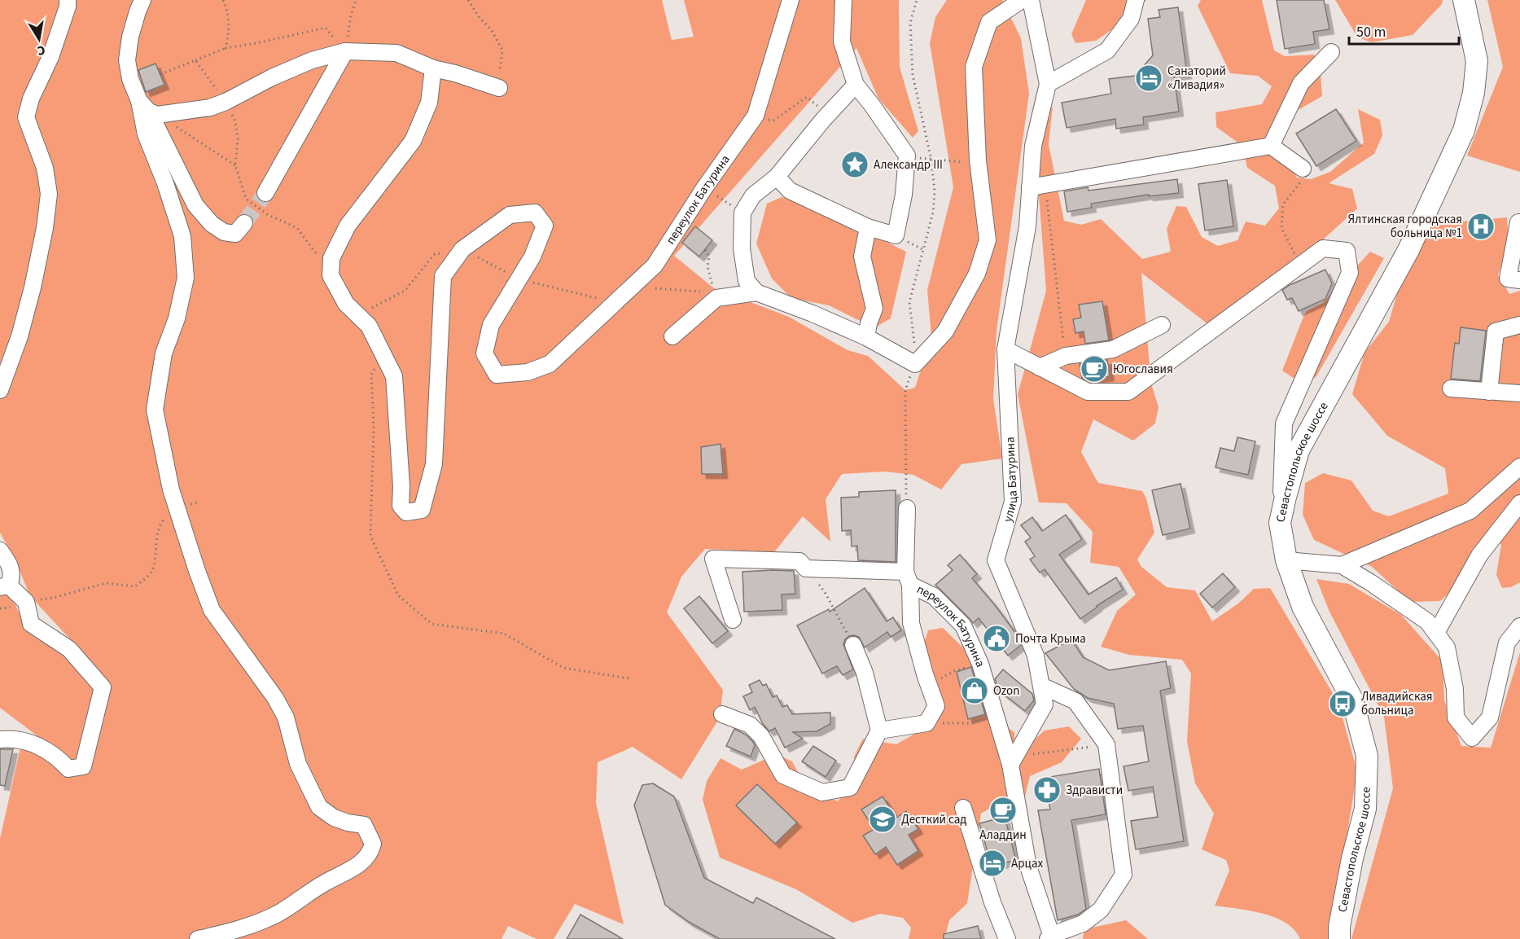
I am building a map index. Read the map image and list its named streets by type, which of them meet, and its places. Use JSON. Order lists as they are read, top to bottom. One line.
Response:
{"streets":{"main road":["Севастопольское шоссе"],"street":["переулок Батурина","улица Батурина"]},"crossings":[["переулок Батурина","улица Батурина"]],"places":{"hotel":["Санаторий «Ливадия»","Арцах"],"place":["Александр III"],"hospital":["Ялтинская городская больница №1"],"cafe":["Югославия","Аладдин"],"public building":["Почта Крыма"],"shop":["Ozon"],"bus stop":["Ливадийская больница"],"pharmacy":["Здрависти"],"school or university":["Десткий сад"]},"scale_bar":"50 m","north":"bottom"}
